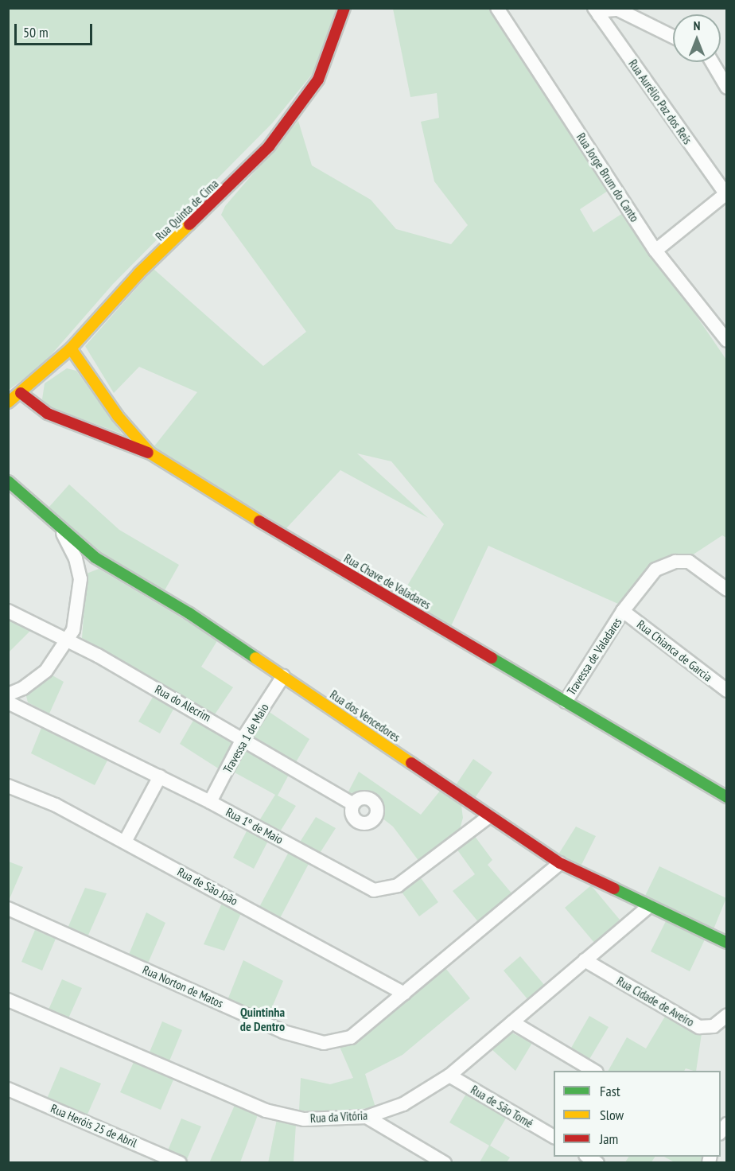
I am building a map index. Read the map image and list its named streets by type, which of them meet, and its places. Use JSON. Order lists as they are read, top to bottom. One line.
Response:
{"streets":{"street":["Rua Aurélio Paz dos Reis","Rua Jorge Brum do Canto","Rua Quinta de Cima","Rua Chave de Valadares","Rua Chianca de Garcia","Travessa de Valadares","Rua do Alecrim","Rua dos Vencedores","Travessa 1 de Maio","Rua 1º de Maio","Rua de São João","Rua Norton de Matos","Rua Cidade de Aveiro","Rua de São Tomé","Rua da Vitória","Rua Heróis 25 de Abril"]},"crossings":[["Rua Quinta de Cima","Rua Chave de Valadares"],["Rua Chave de Valadares","Travessa de Valadares"],["Rua Chianca de Garcia","Travessa de Valadares"],["Rua do Alecrim","Travessa 1 de Maio"],["Rua dos Vencedores","Travessa 1 de Maio"],["Rua dos Vencedores","Rua 1º de Maio"],["Rua dos Vencedores","Rua Norton de Matos"],["Rua dos Vencedores","Rua da Vitória"],["Travessa 1 de Maio","Rua 1º de Maio"],["Rua de São João","Rua Norton de Matos"],["Rua Cidade de Aveiro","Rua da Vitória"],["Rua de São Tomé","Rua da Vitória"]],"districts":["Quintinha de Dentro"],"legend":["Fast","Slow","Jam"],"scale_bar":"50 m","north":"top"}
